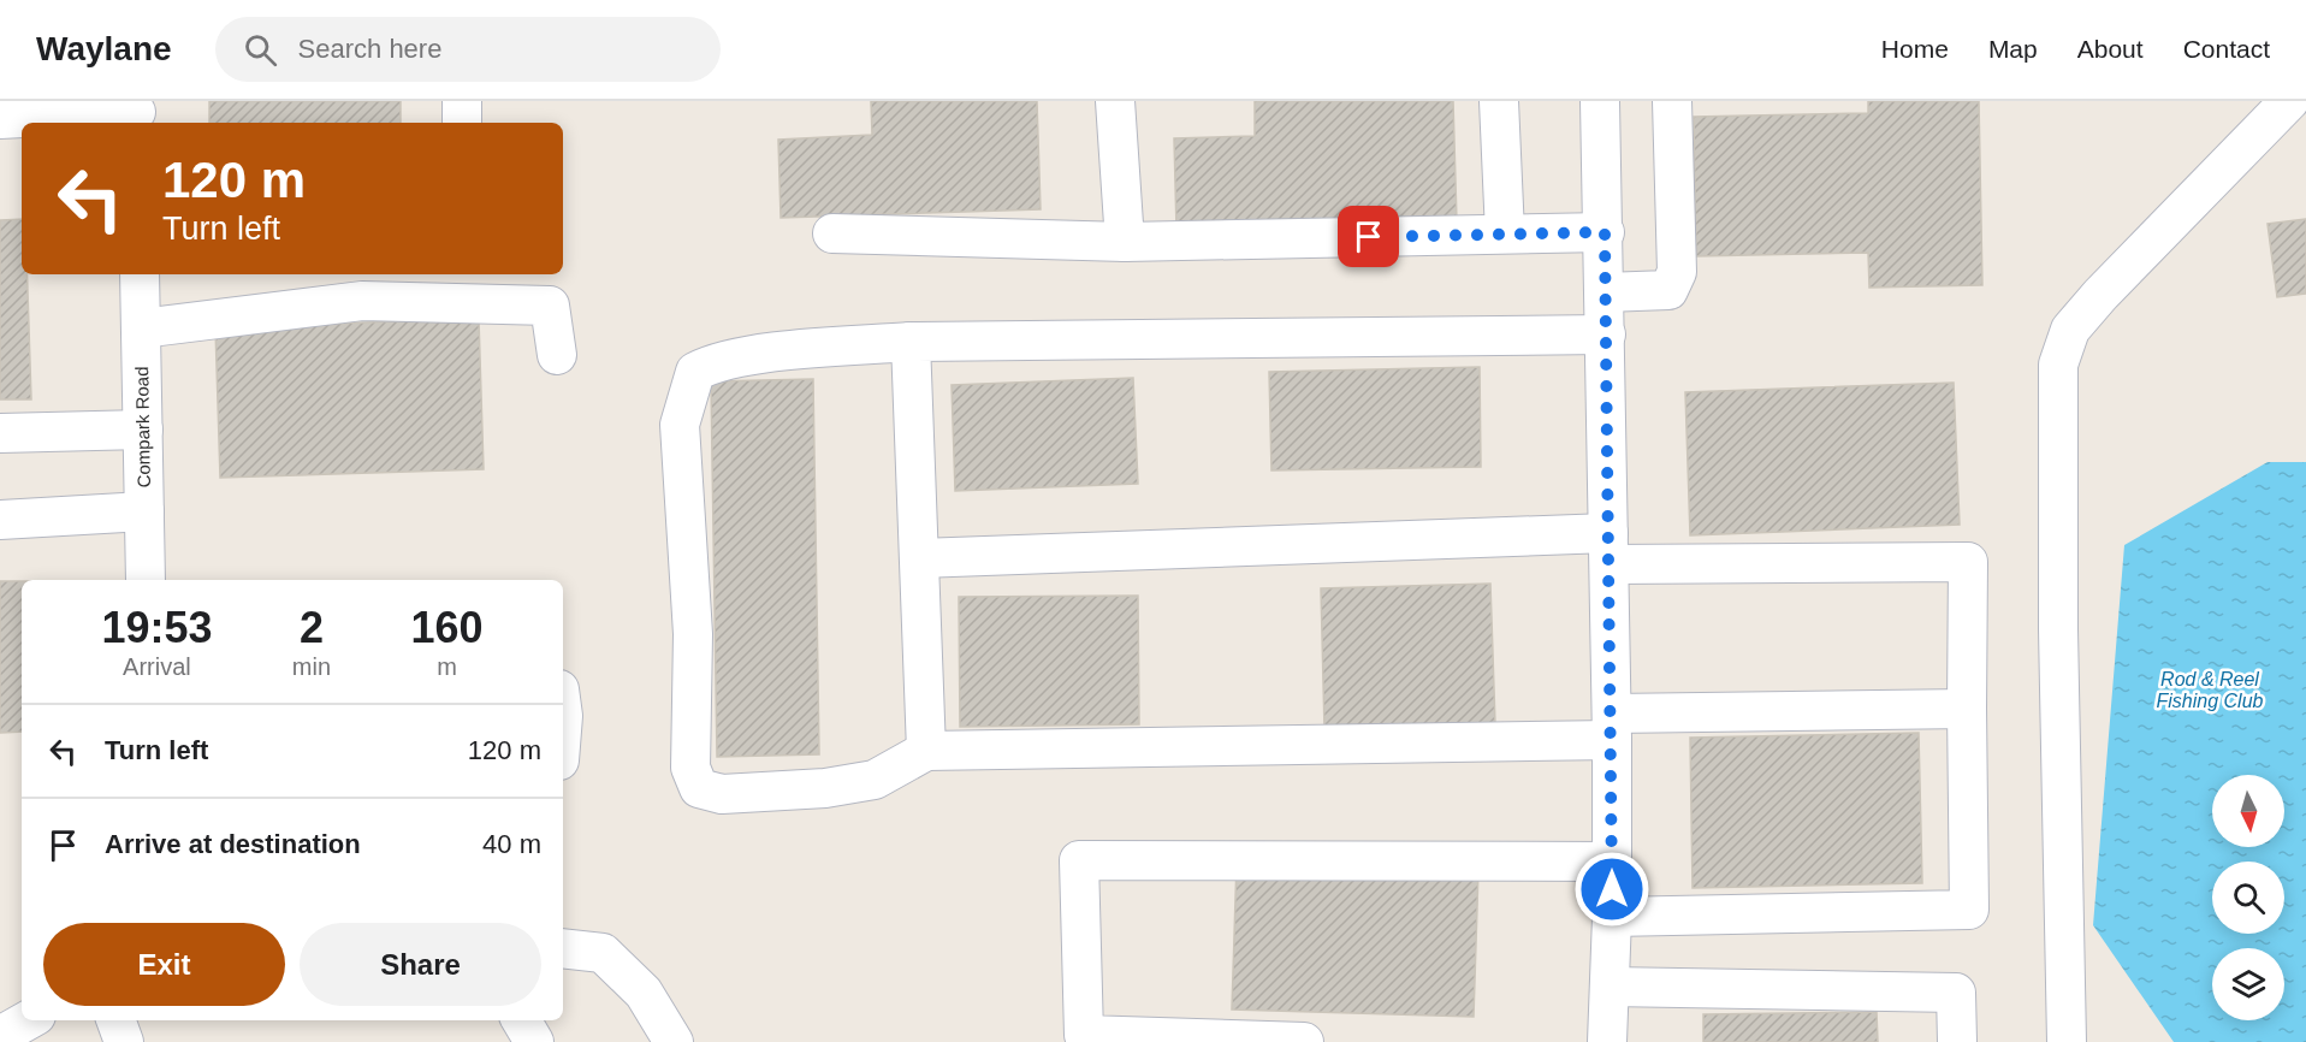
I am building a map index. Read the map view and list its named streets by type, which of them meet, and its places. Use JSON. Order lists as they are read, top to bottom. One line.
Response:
{"streets":{"street":["Compark Road"]},"water":["Rod & Reel Fishing Club"],"north":"bottom","page":{"header":"Waylane","search":"Search here","nav":["Home","Map","About","Contact"],"turn":["120 m","Turn left"],"eta":["19:53","Arrival","2","min","160","m"],"list":[{"name":"Turn left","value":"120 m"},{"name":"Arrive at destination","value":"40 m"}],"buttons":["Exit","Share"]}}
